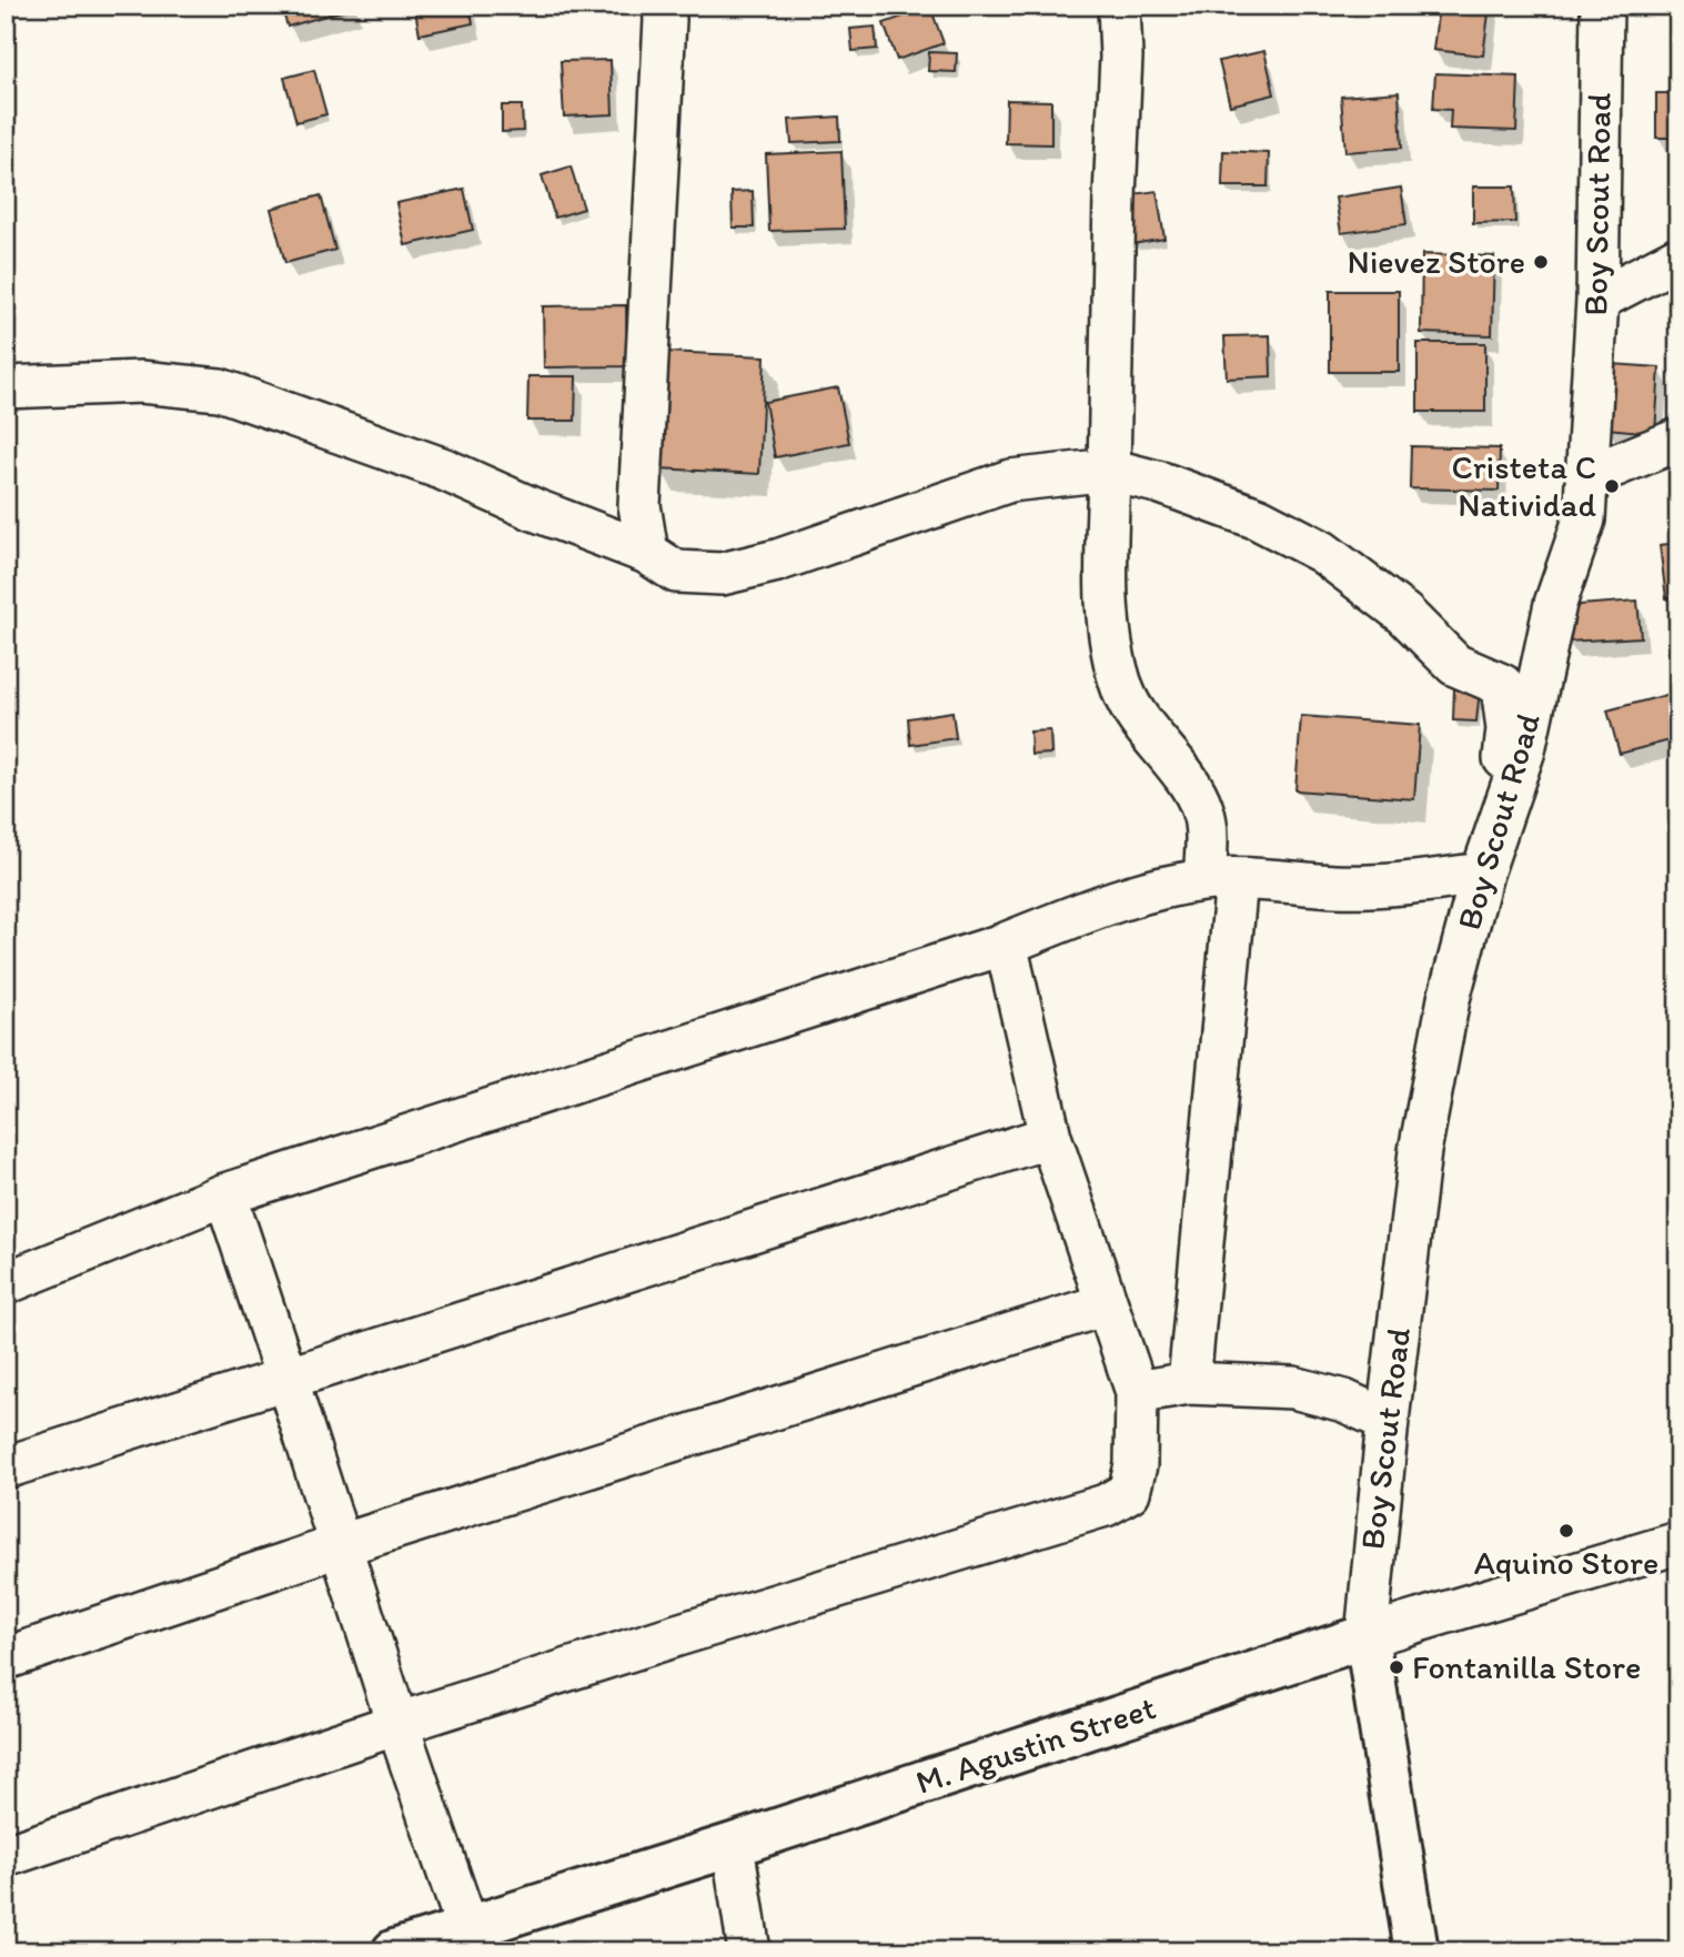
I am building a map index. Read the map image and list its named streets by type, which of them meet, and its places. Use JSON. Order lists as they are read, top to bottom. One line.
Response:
{"streets":{"street":["Boy Scout Road","M. Agustin Street"]},"crossings":[["Boy Scout Road","M. Agustin Street"]],"places":["Nievez Store","Cristeta C Natividad","Aquino Store","Fontanilla Store"]}
